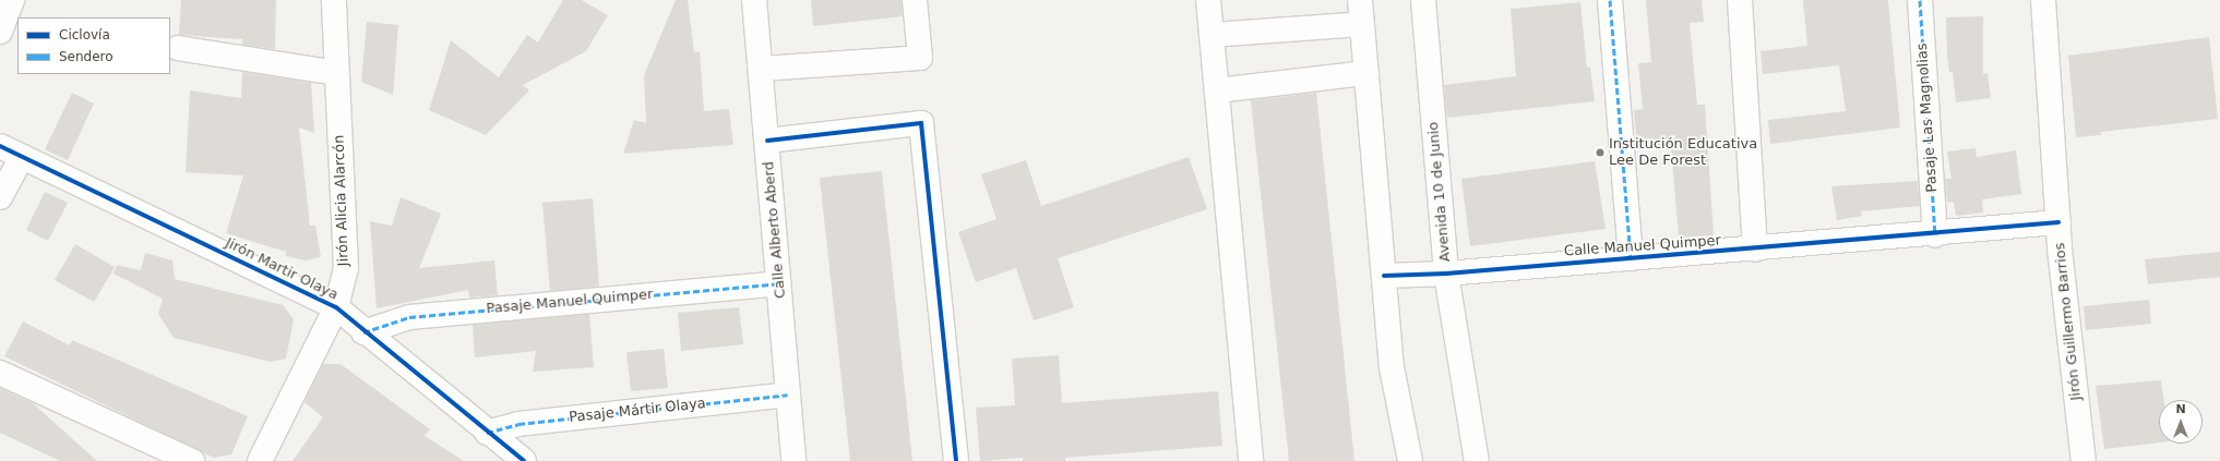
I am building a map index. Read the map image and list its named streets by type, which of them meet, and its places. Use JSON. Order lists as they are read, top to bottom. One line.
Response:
{"streets":{"street":["Pasaje Las Magnolias","Avenida 10 de Junio","Jirón Alicia Alarcón","Calle Alberto Aberd","Calle Manuel Quimper","Jirón Martir Olaya","Pasaje Manuel Quimper","Jirón Guillermo Barrios","Pasaje Mártir Olaya"]},"crossings":[["Pasaje Las Magnolias","Calle Manuel Quimper"],["Avenida 10 de Junio","Calle Manuel Quimper"],["Jirón Alicia Alarcón","Jirón Martir Olaya"],["Calle Alberto Aberd","Pasaje Manuel Quimper"],["Calle Alberto Aberd","Pasaje Mártir Olaya"],["Calle Manuel Quimper","Jirón Guillermo Barrios"],["Jirón Martir Olaya","Pasaje Manuel Quimper"],["Jirón Martir Olaya","Pasaje Mártir Olaya"]],"places":["Institución Educativa Lee De Forest"],"legend":["Ciclovía","Sendero"],"north":"top"}
